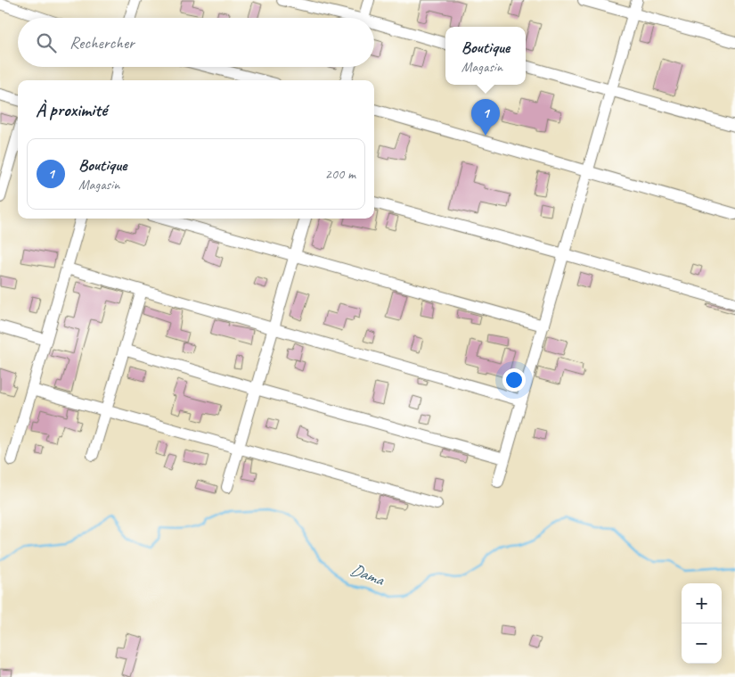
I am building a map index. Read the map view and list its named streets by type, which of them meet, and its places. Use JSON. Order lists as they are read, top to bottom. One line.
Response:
{"water":["Dama"],"page":{"search":"Rechercher","popup":["Boutique","Magasin"],"heading":"À proximité","pins":"1","list":[{"mark":"1","name":"Boutique","note":"Magasin","value":"200 m"}],"map_buttons":["+","−"]}}
